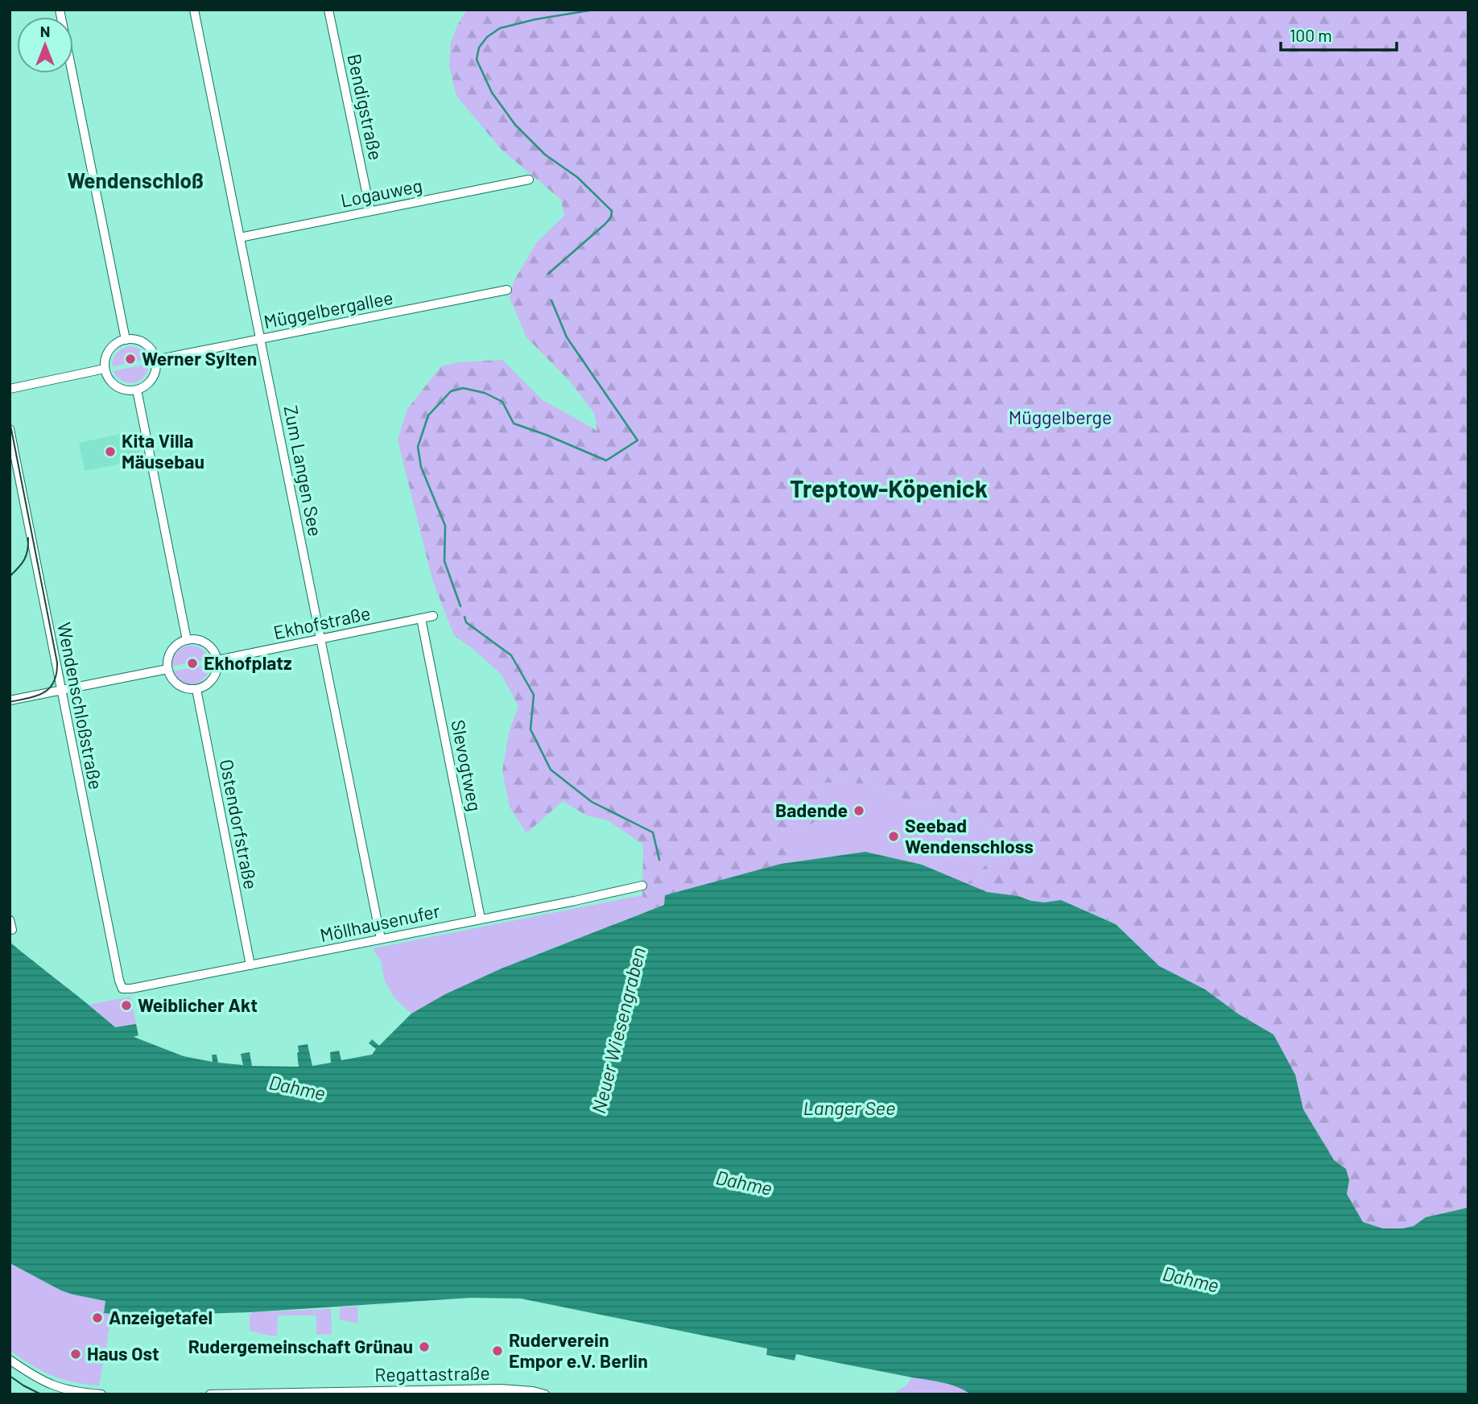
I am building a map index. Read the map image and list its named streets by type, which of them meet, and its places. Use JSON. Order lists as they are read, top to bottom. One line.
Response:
{"streets":{"street":["Bendigstraße","Logauweg","Müggelbergallee","Zum Langen See","Ekhofstraße","Wendenschloßstraße","Slevogtweg","Ostendorfstraße","Möllhausenufer","Regattastraße"]},"crossings":[["Bendigstraße","Logauweg"],["Logauweg","Zum Langen See"],["Müggelbergallee","Zum Langen See"],["Zum Langen See","Ekhofstraße"],["Zum Langen See","Möllhausenufer"],["Ekhofstraße","Slevogtweg"],["Ekhofstraße","Ostendorfstraße"],["Wendenschloßstraße","Möllhausenufer"],["Slevogtweg","Möllhausenufer"],["Ostendorfstraße","Möllhausenufer"]],"districts":["Wendenschloß","Treptow-Köpenick"],"water":["Neuer Wiesengraben","Dahme","Langer See"],"parks":["Müggelberge"],"places":["Werner Sylten","Kita Villa Mäusebau","Ekhofplatz","Badende","Seebad Wendenschloss","Weiblicher Akt","Anzeigetafel","Rudergemeinschaft Grünau","Ruderverein Empor e.V. Berlin","Haus Ost"],"scale_bar":"100 m","north":"top"}
